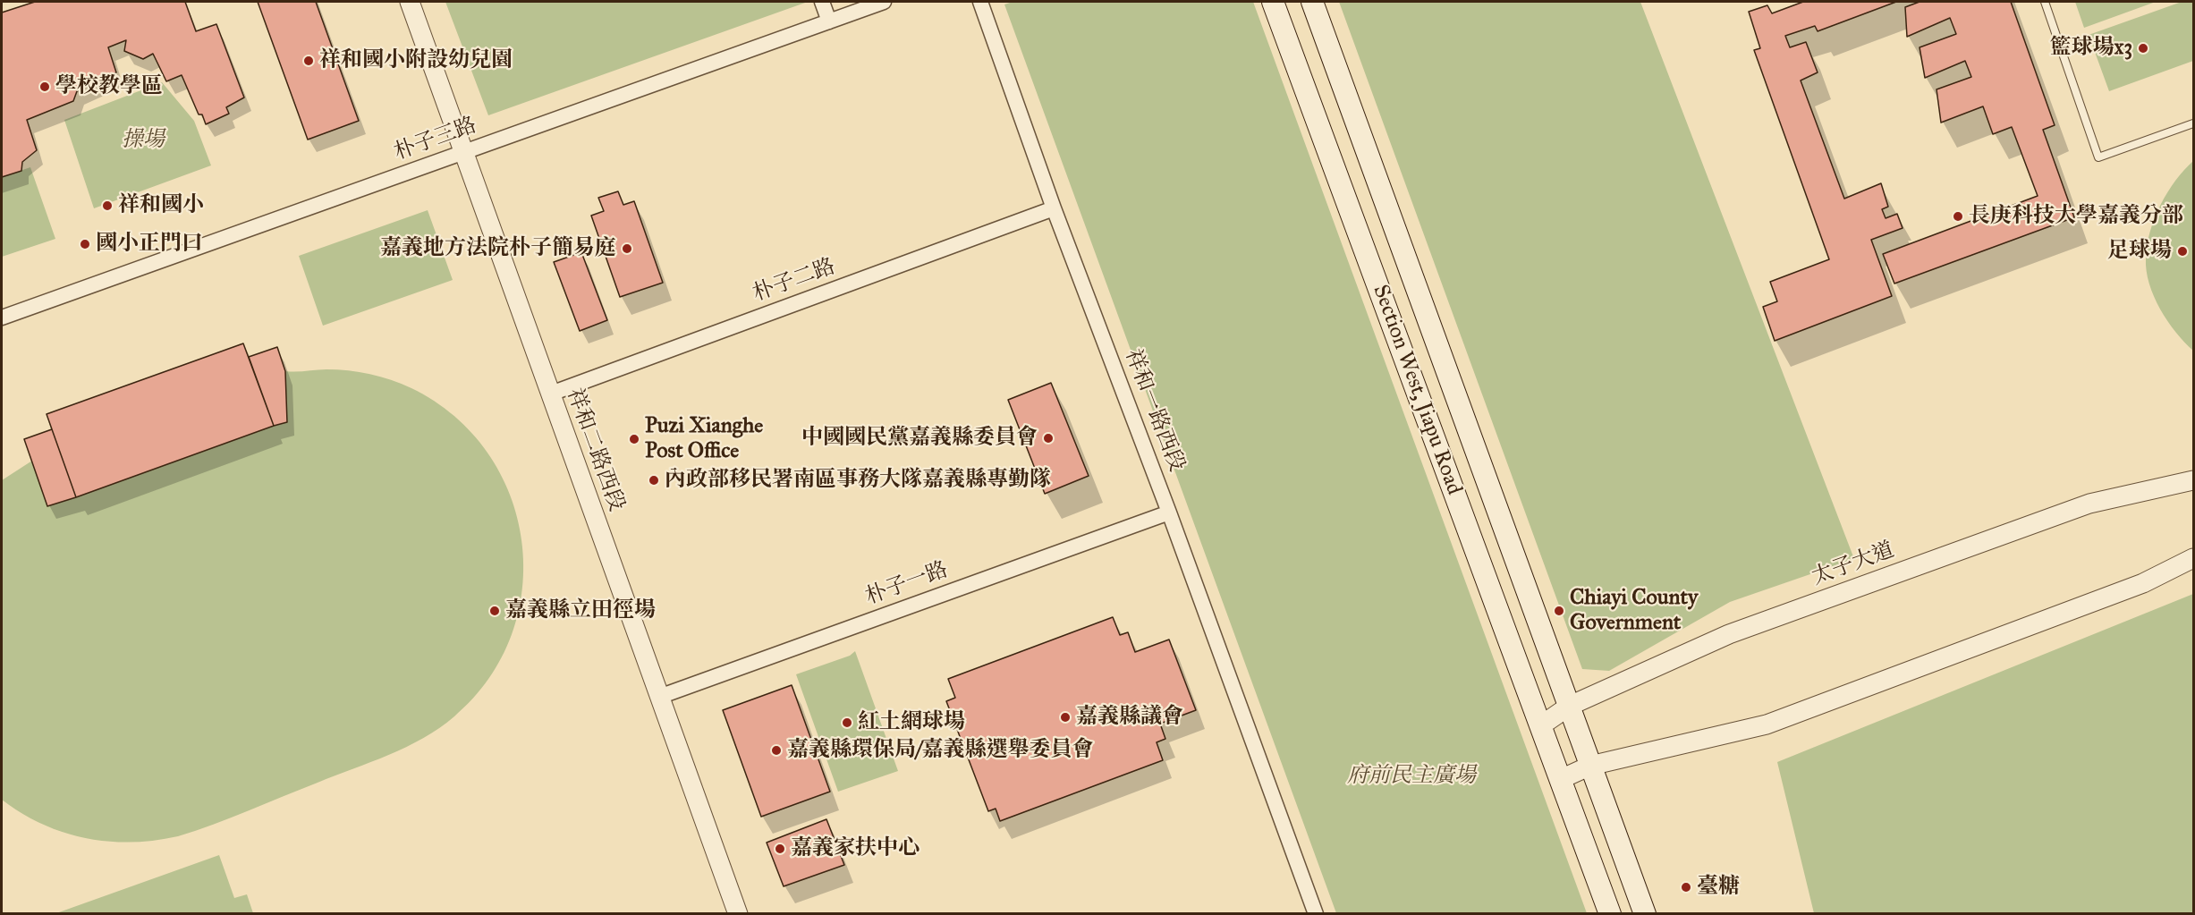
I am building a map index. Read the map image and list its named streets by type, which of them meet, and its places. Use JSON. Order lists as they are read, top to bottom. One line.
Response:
{"streets":{"main road":["Section West, Jiapu Road"],"street":["朴子三路","朴子二路","祥和一路西段","祥和二路西段","太子大道","朴子一路"]},"crossings":[["朴子三路","祥和二路西段"],["朴子二路","祥和一路西段"],["朴子二路","祥和二路西段"],["Section West, Jiapu Road","太子大道"],["祥和一路西段","朴子一路"],["祥和二路西段","朴子一路"]],"parks":["操場","府前民主廣場"],"places":["籃球場x3","祥和國小附設幼兒園","學校教學區","祥和國小","長庚科技大學嘉義分部","國小正門口","嘉義地方法院朴子簡易庭","足球場","中國國民黨嘉義縣委員會","Puzi Xianghe Post Office","內政部移民署南區事務大隊嘉義縣專勤隊","嘉義縣立田徑場","Chiayi County Government","嘉義縣議會","紅土網球場","嘉義縣環保局/嘉義縣選舉委員會","嘉義家扶中心","臺糖"]}
